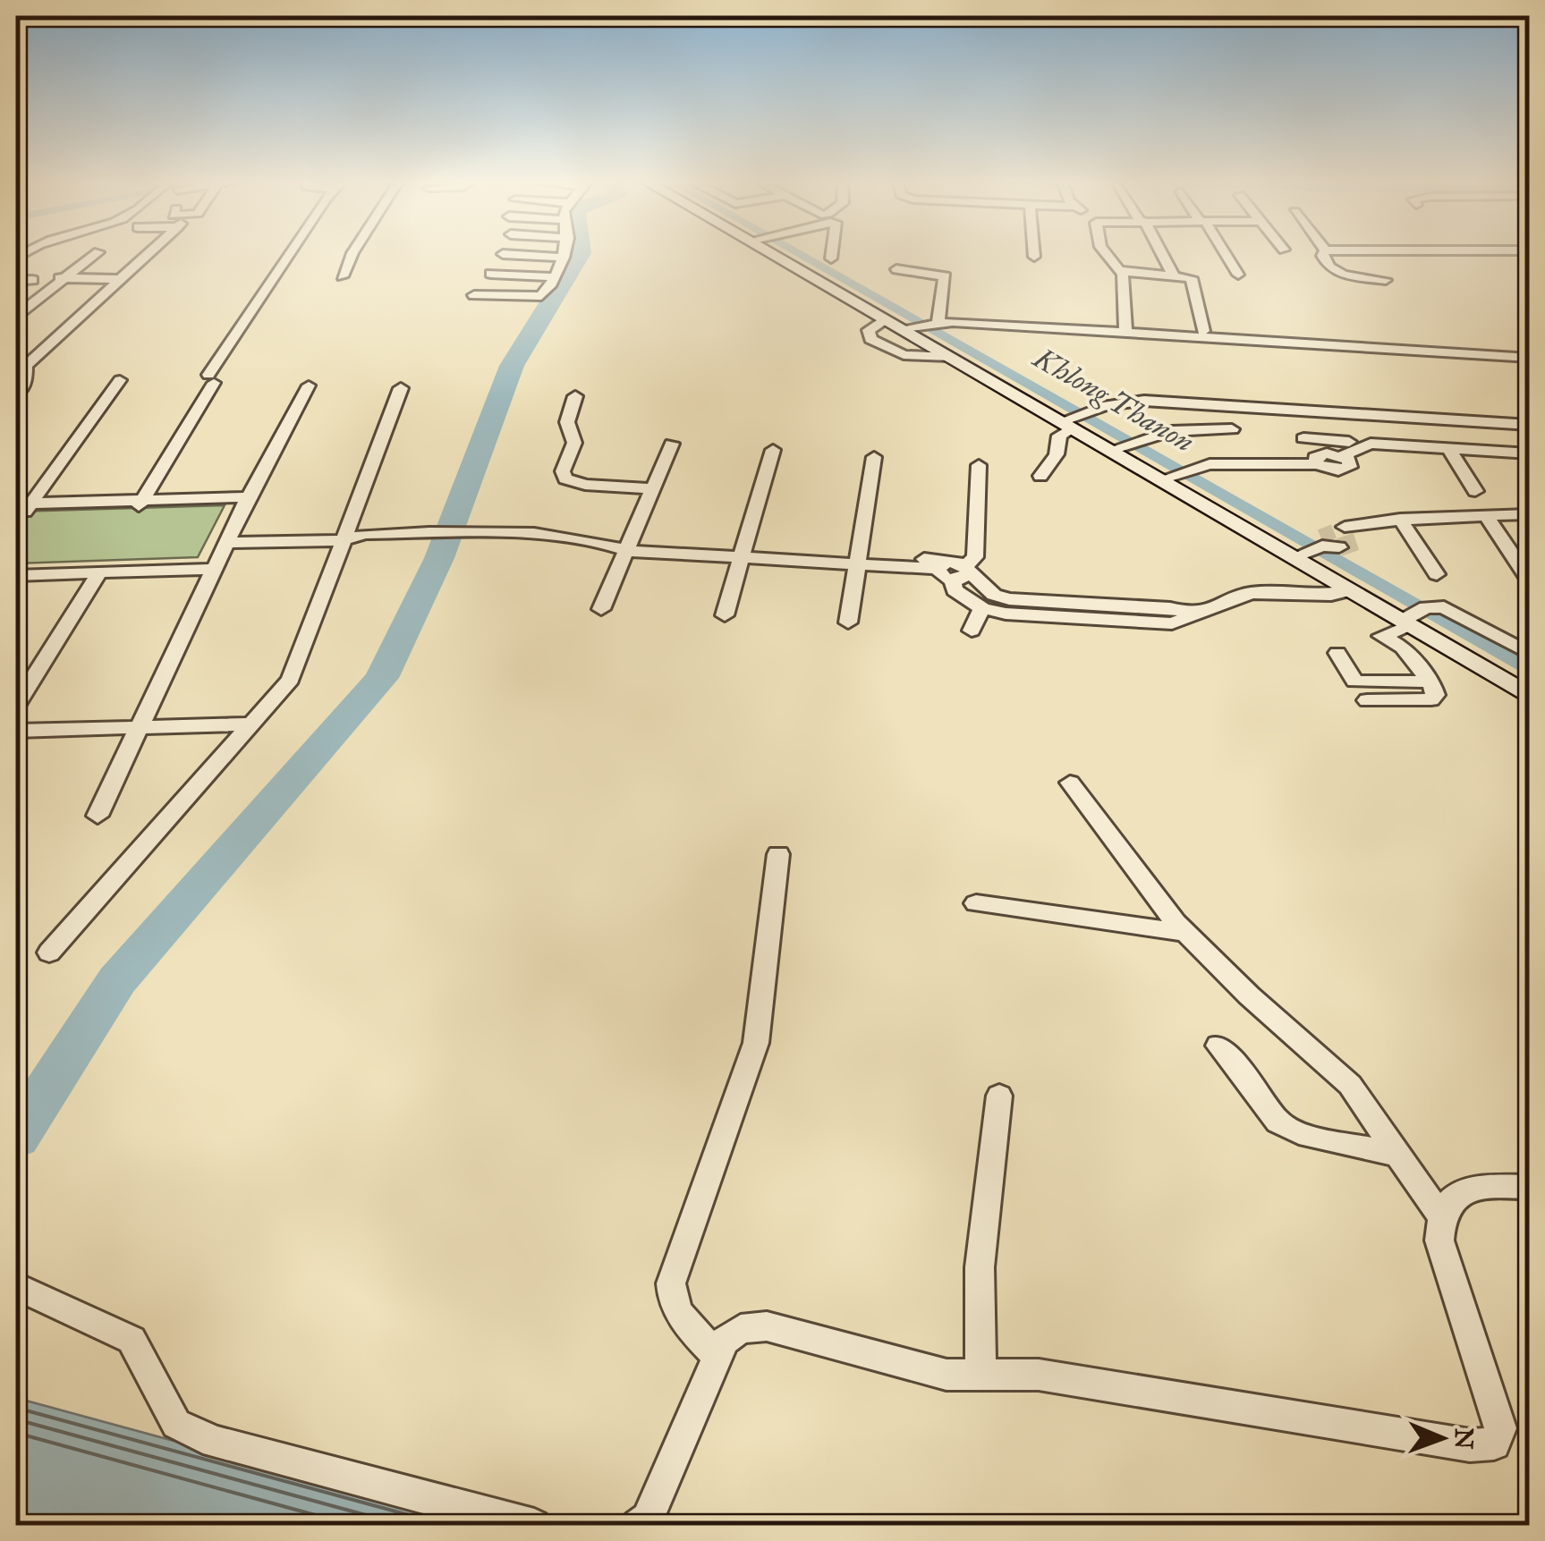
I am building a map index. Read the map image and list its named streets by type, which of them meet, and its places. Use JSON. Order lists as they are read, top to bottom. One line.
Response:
{"water":["Khlong Thanon"],"north":"right"}
